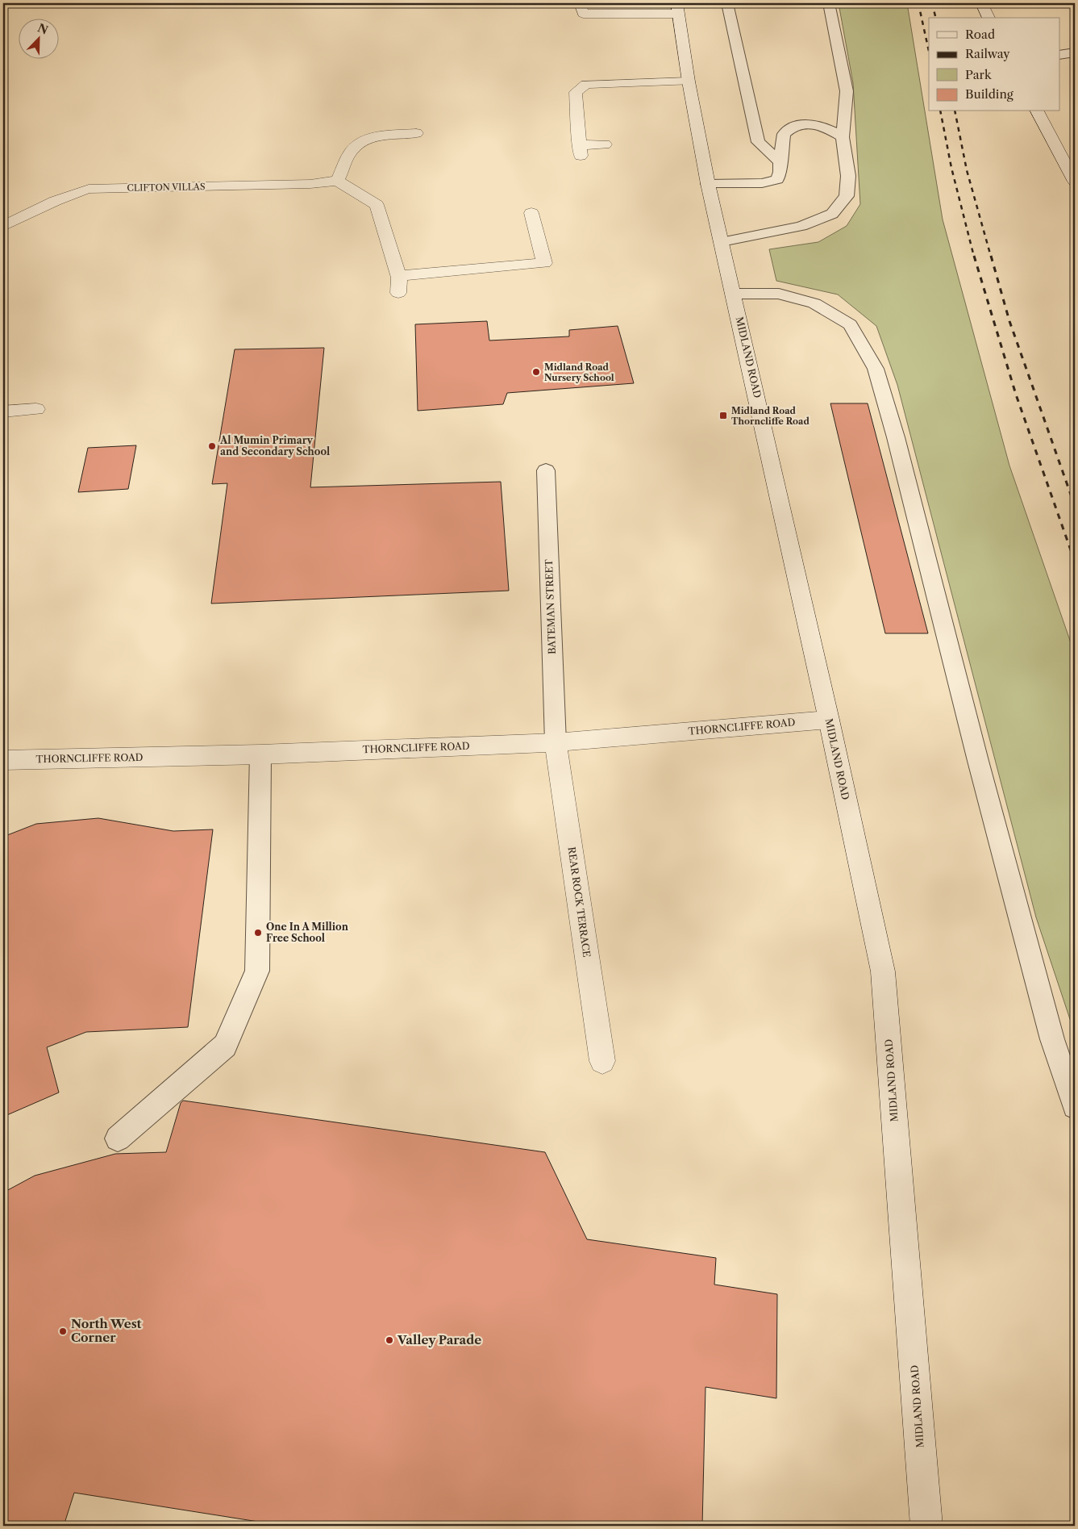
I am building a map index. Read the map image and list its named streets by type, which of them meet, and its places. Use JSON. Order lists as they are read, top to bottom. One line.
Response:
{"streets":{"street":["CLIFTON VILLAS","MIDLAND ROAD","THORNCLIFFE ROAD","REAR ROCK TERRACE"],"lane":["BATEMAN STREET"]},"crossings":[["MIDLAND ROAD","THORNCLIFFE ROAD"],["BATEMAN STREET","THORNCLIFFE ROAD"],["BATEMAN STREET","REAR ROCK TERRACE"],["THORNCLIFFE ROAD","REAR ROCK TERRACE"]],"places":{"other":["Midland Road Nursery School","Al Mumin Primary and Secondary School","One In A Million Free School","North West Corner","Valley Parade"],"transit":["Midland Road Thorncliffe Road"]},"legend":["Road","Railway","Park","Building"],"north":"top right"}
